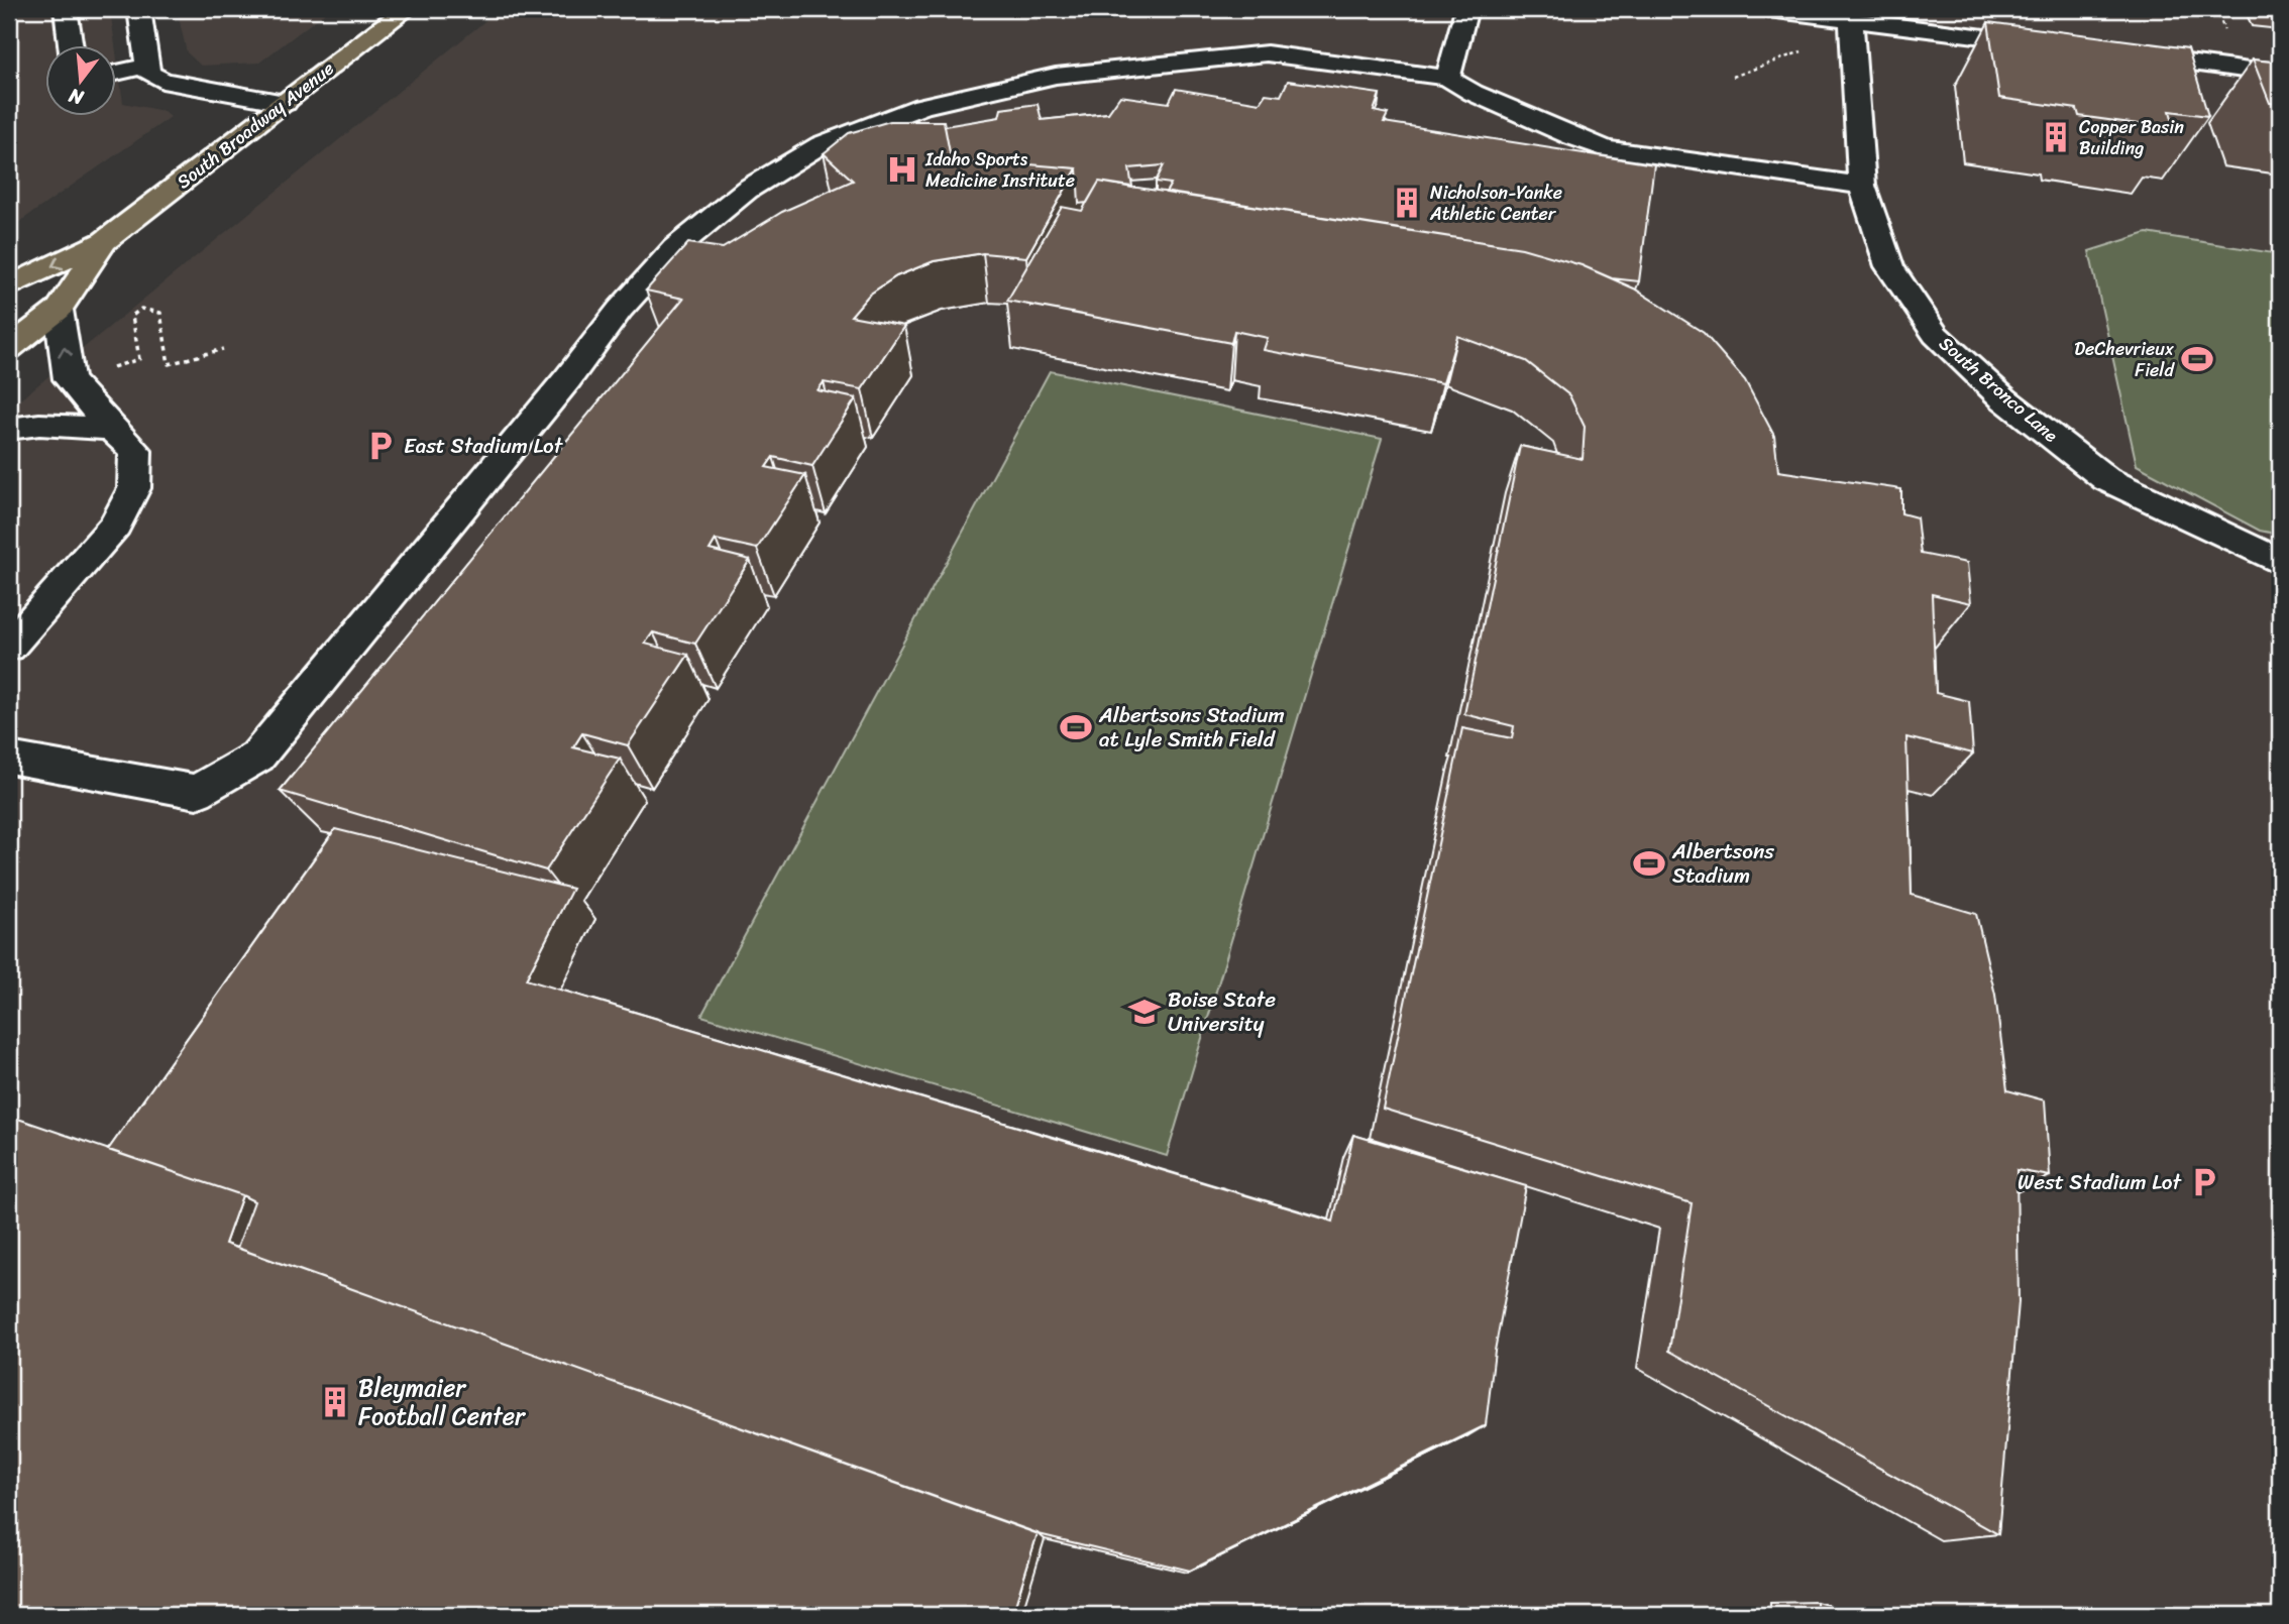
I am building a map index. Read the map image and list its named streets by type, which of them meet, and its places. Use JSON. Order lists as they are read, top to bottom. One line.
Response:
{"streets":{"main road":["South Broadway Avenue"],"street":["South Bronco Lane"]},"places":{"building":["Copper Basin Building","Nicholson-Yanke Athletic Center","Bleymaier Football Center"],"hospital":["Idaho Sports Medicine Institute"],"sports":["DeChevrieux Field","Albertsons Stadium at Lyle Smith Field","Albertsons Stadium"],"parking":["East Stadium Lot","West Stadium Lot"],"school or university":["Boise State University"]},"north":"bottom"}
